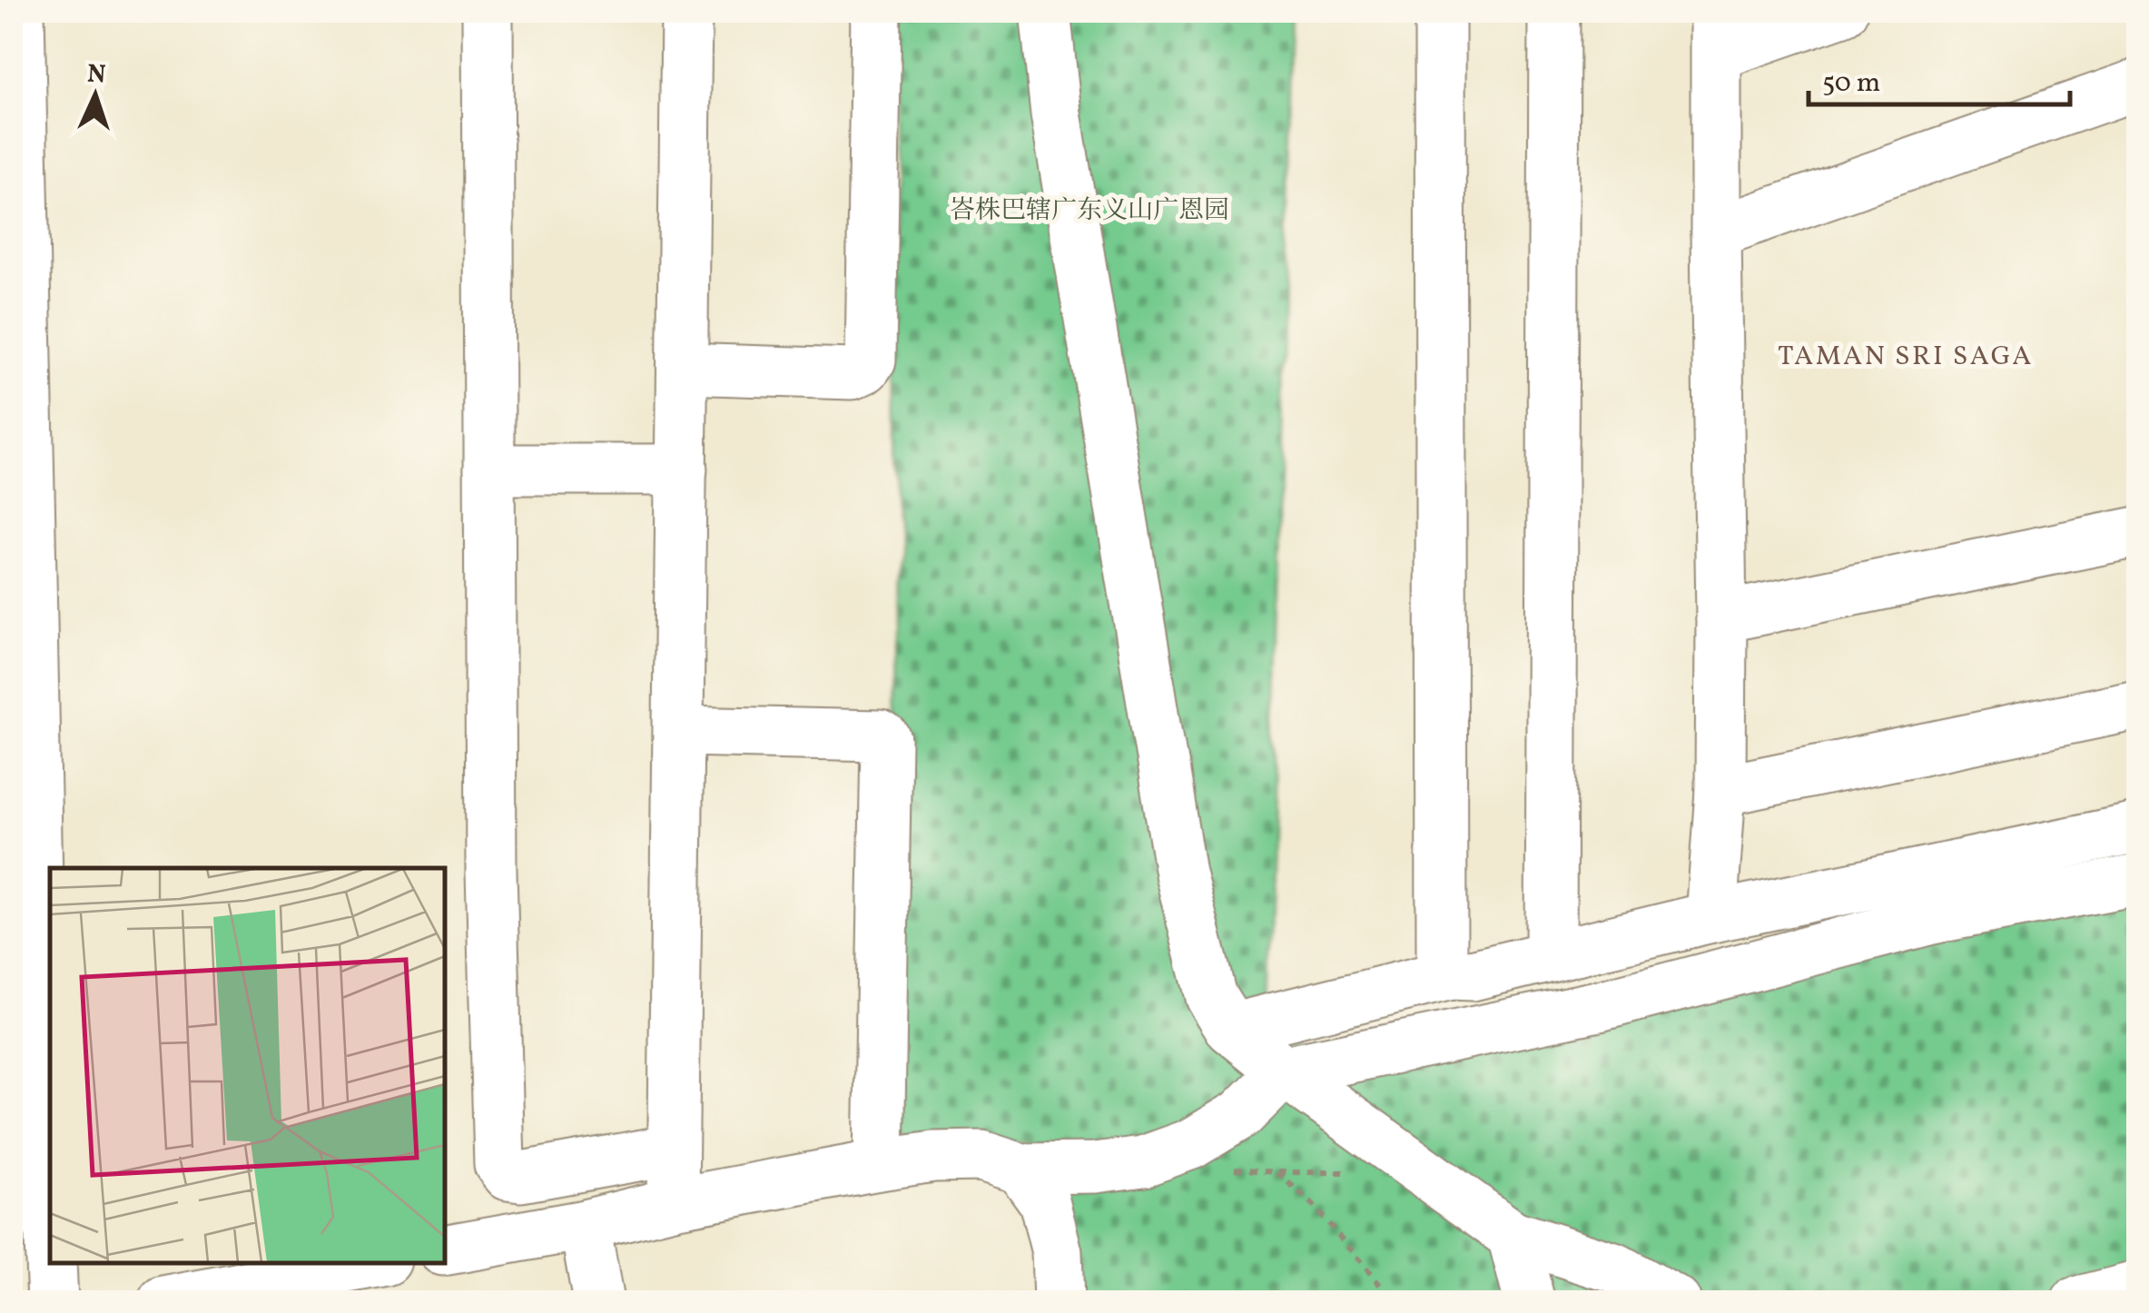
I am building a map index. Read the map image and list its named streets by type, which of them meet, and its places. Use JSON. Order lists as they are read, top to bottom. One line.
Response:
{"districts":["TAMAN SRI SAGA"],"parks":["峇株巴辖广东义山广恩园"],"scale_bar":"50 m","north":"top"}
